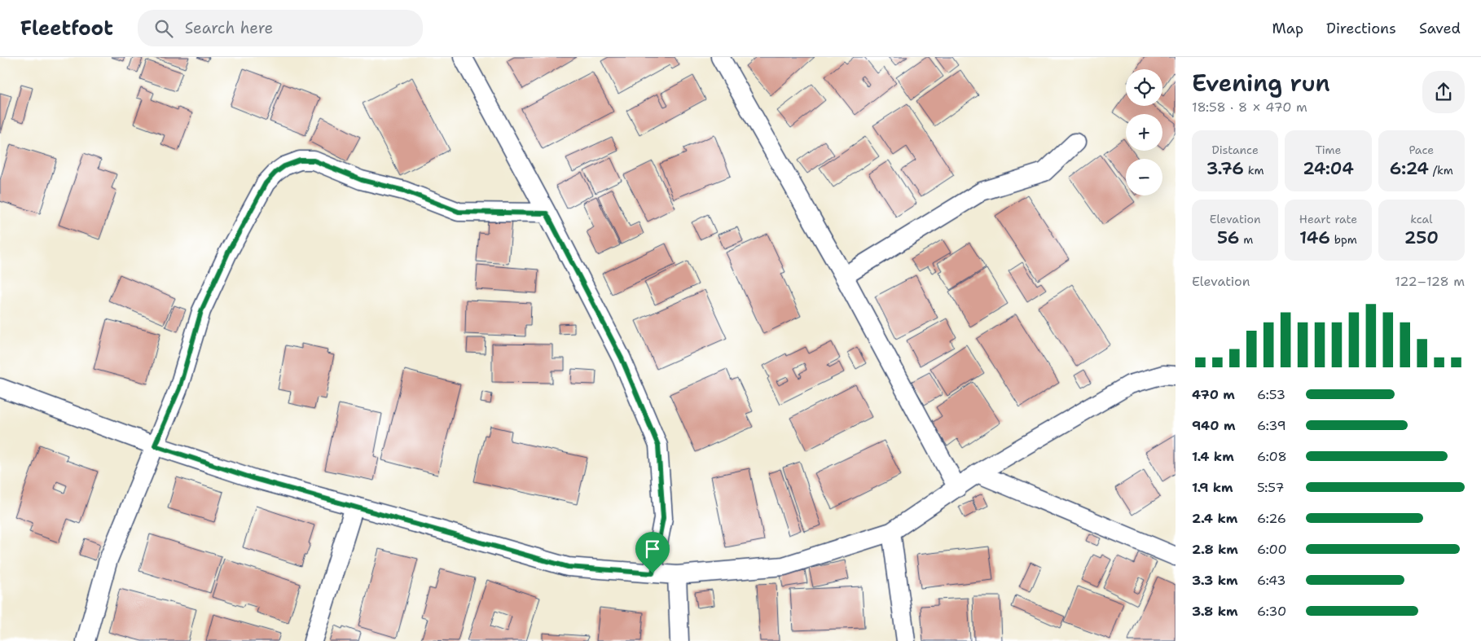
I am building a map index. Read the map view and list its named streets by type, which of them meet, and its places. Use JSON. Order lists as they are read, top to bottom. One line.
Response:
{"page":{"header":"Fleetfoot","search":"Search here","nav":["Map","Directions","Saved"],"heading":["Evening run","18:58 · 8 × 470 m"],"map_buttons":["+","−"],"stats":[["Distance","3.76 km"],["Time","24:04"],["Pace","6:24 /km"],["Elevation","56 m"],["Heart rate","146 bpm"],["kcal","250"]],"chart":["Elevation","122–128 m"],"list":[{"name":"470 m","note":"6:53"},{"name":"940 m","note":"6:39"},{"name":"1.4 km","note":"6:08"},{"name":"1.9 km","note":"5:57"},{"name":"2.4 km","note":"6:26"},{"name":"2.8 km","note":"6:00"},{"name":"3.3 km","note":"6:43"},{"name":"3.8 km","note":"6:30"}]}}
